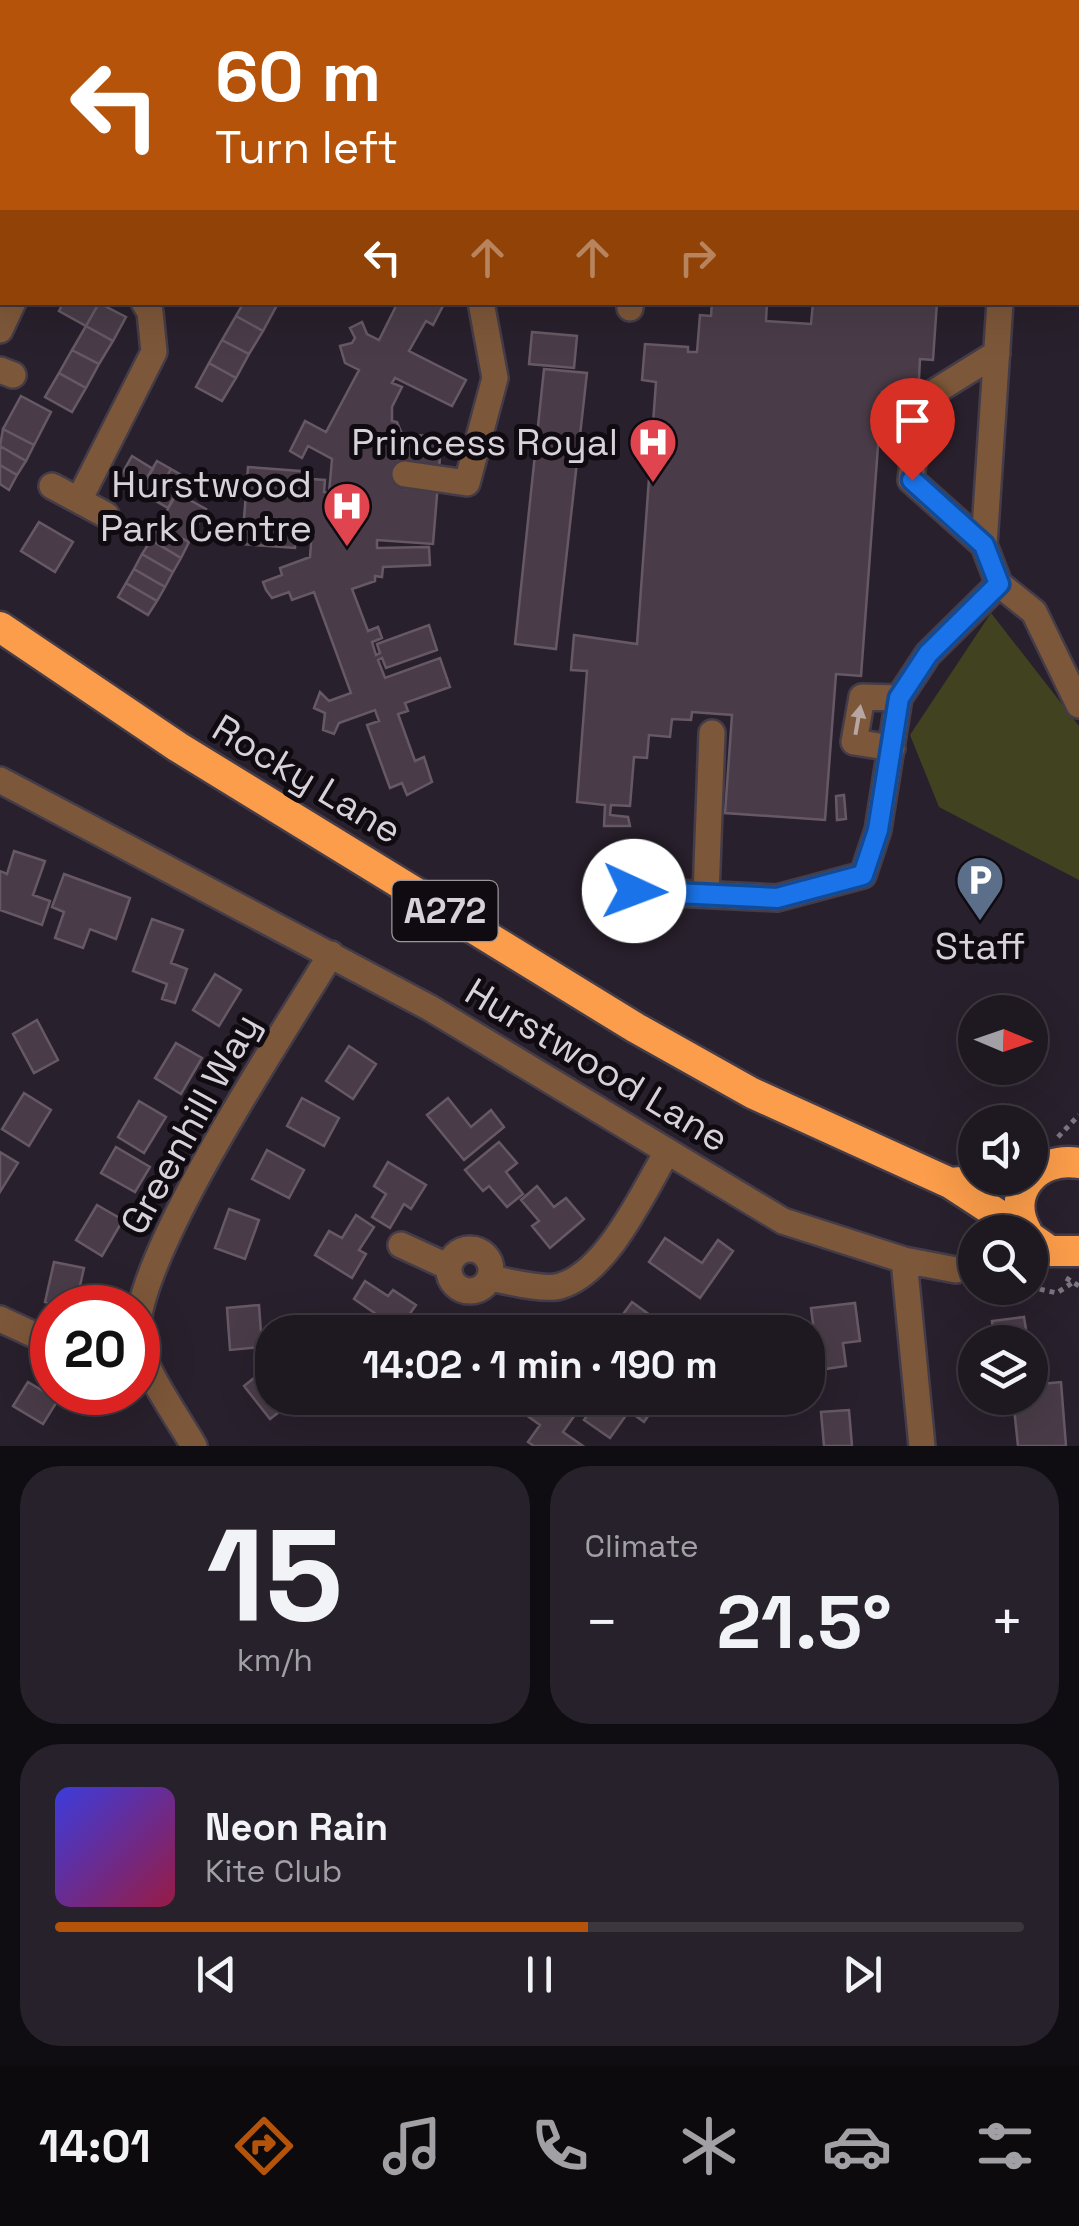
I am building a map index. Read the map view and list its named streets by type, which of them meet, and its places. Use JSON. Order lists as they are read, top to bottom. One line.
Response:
{"streets":{"highway":["Rocky Lane","A272"],"street":["Hurstwood Lane","Greenhill Way"]},"crossings":[["Hurstwood Lane","Greenhill Way"]],"places":{"hospital":["Princess Royal","Hurstwood Park Centre"],"parking":["Staff"]},"north":"right","page":{"turn":["60 m","Turn left"],"limit":"20","trip":"14:02 · 1 min · 190 m","tile":[["15","km/h"],"Climate"],"heat":["−","21.5°","+"],"song":["Neon Rain","Kite Club"],"tabs":"14:01"}}
